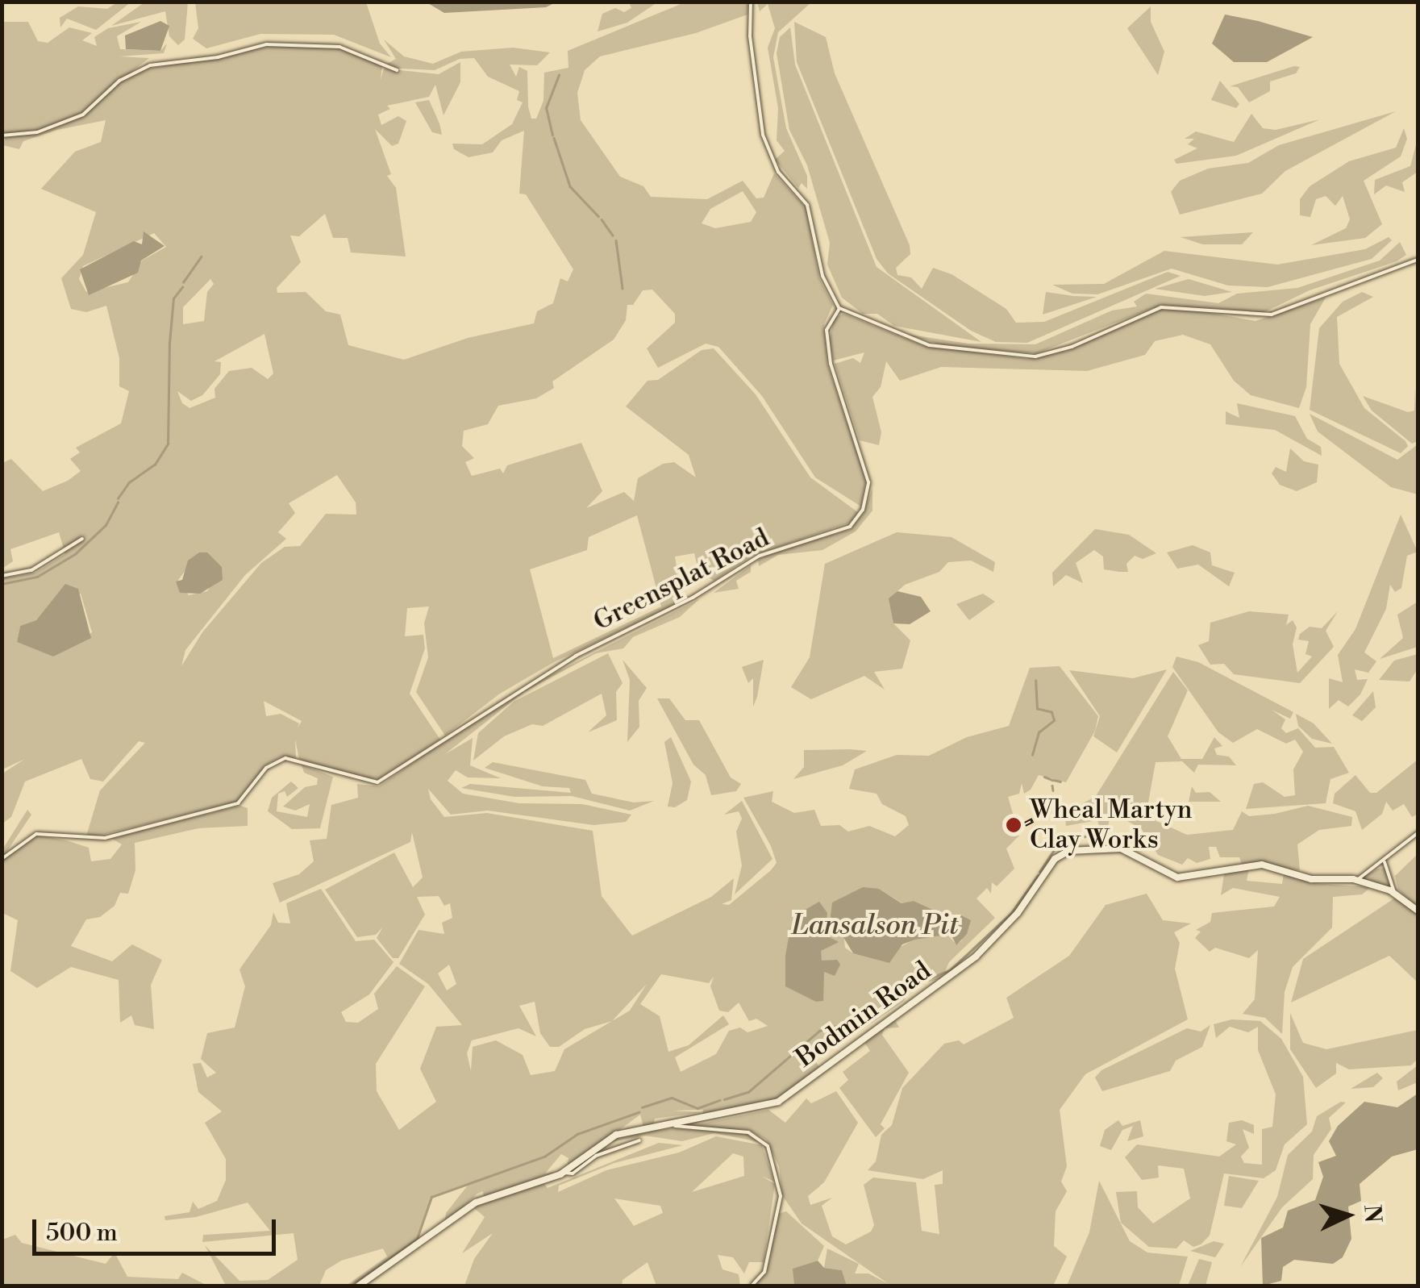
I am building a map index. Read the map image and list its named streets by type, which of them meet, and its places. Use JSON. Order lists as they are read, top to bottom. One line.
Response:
{"streets":{"main road":["Bodmin Road"],"street":["Greensplat Road"]},"water":["Lansalson Pit"],"places":["Wheal Martyn Clay Works"],"scale_bar":"500 m","north":"right"}
